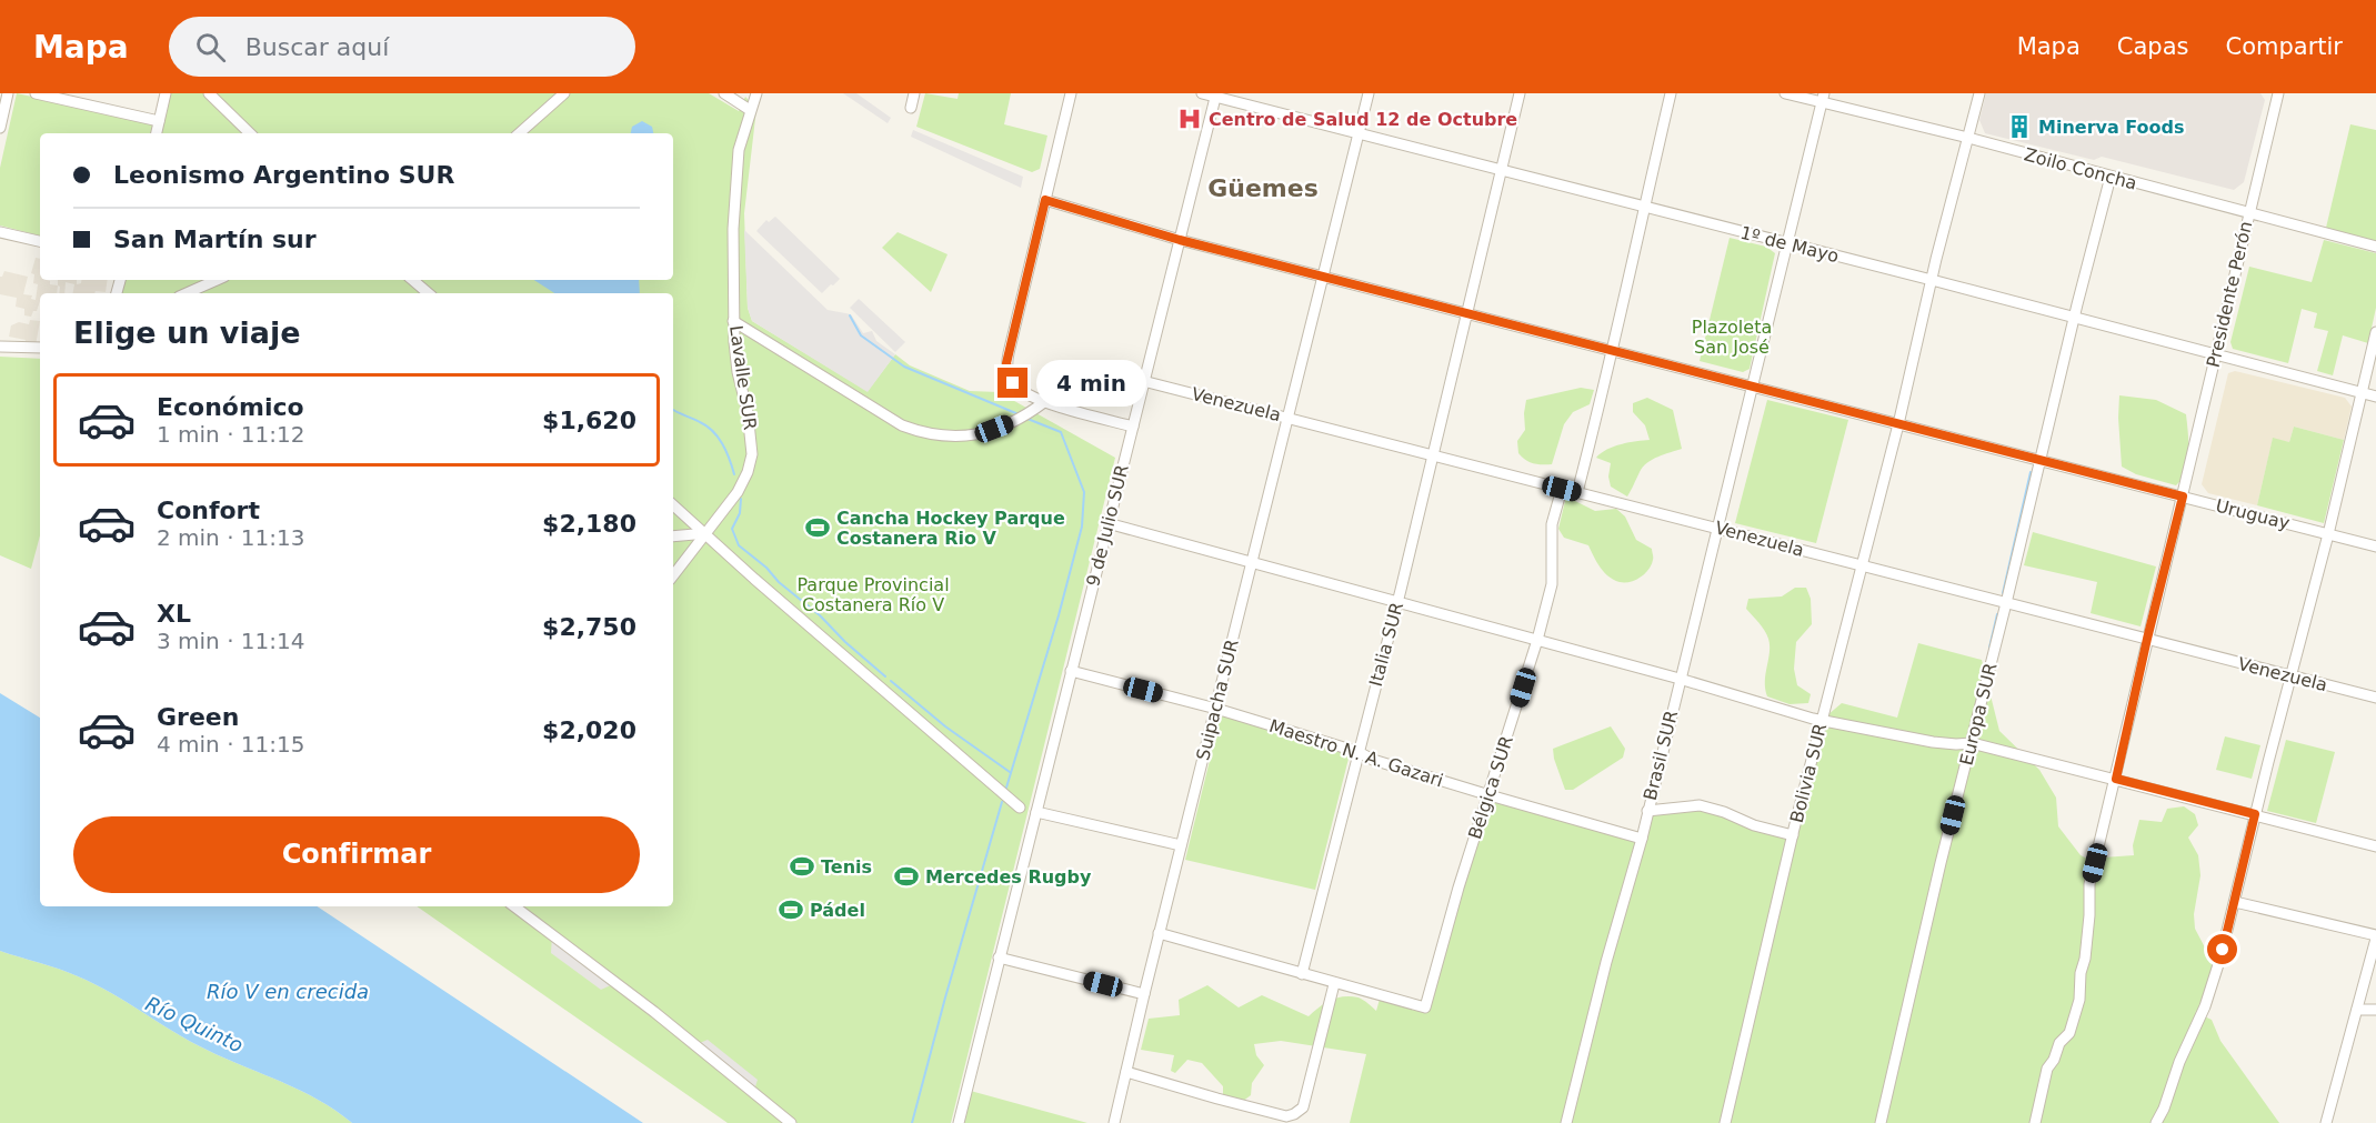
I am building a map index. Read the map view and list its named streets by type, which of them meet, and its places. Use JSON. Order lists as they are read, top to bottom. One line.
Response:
{"streets":{"street":["Zoilo Concha","1º de Mayo","Presidente Perón","Lavalle SUR","Venezuela","Uruguay","9 de Julio SUR","Italia SUR","Suipacha SUR","Europa SUR","Maestro N. A. Gazari","Brasil SUR","Bolivia SUR","Bélgica SUR"]},"crossings":[["Zoilo Concha","Presidente Perón"],["Zoilo Concha","Europa SUR"],["Zoilo Concha","Brasil SUR"],["Zoilo Concha","Bolivia SUR"],["1º de Mayo","Presidente Perón"],["1º de Mayo","9 de Julio SUR"],["1º de Mayo","Italia SUR"],["1º de Mayo","Suipacha SUR"],["1º de Mayo","Europa SUR"],["1º de Mayo","Brasil SUR"],["1º de Mayo","Bolivia SUR"],["Presidente Perón","Venezuela"],["Presidente Perón","Uruguay"],["Venezuela","9 de Julio SUR"],["Venezuela","Italia SUR"],["Venezuela","Suipacha SUR"],["Venezuela","Europa SUR"],["Venezuela","Brasil SUR"],["Venezuela","Bolivia SUR"],["Venezuela","Bélgica SUR"],["Uruguay","9 de Julio SUR"],["Uruguay","Italia SUR"],["Uruguay","Suipacha SUR"],["Uruguay","Europa SUR"],["Uruguay","Brasil SUR"],["Uruguay","Bolivia SUR"],["9 de Julio SUR","Maestro N. A. Gazari"],["Italia SUR","Maestro N. A. Gazari"],["Suipacha SUR","Maestro N. A. Gazari"],["Maestro N. A. Gazari","Brasil SUR"],["Maestro N. A. Gazari","Bélgica SUR"]],"districts":["Güemes"],"water":["Río V en crecida","Río Quinto"],"parks":["Plazoleta San José","Parque Provincial Costanera Río V"],"places":{"hospital":["Centro de Salud 12 de Octubre"],"building":["Minerva Foods"],"sports":["Cancha Hockey Parque Costanera Rio V","Tenis","Mercedes Rugby","Pádel"]},"page":{"header":"Mapa","search":"Buscar aquí","nav":["Mapa","Capas","Compartir"],"banner":["Leonismo Argentino SUR","San Martín sur"],"heading":"Elige un viaje","bubble":"4 min","list":[{"name":"Económico","note":"1 min · 11:12","value":"$1,620"},{"name":"Confort","note":"2 min · 11:13","value":"$2,180"},{"name":"XL","note":"3 min · 11:14","value":"$2,750"},{"name":"Green","note":"4 min · 11:15","value":"$2,020"}],"buttons":"Confirmar"}}
